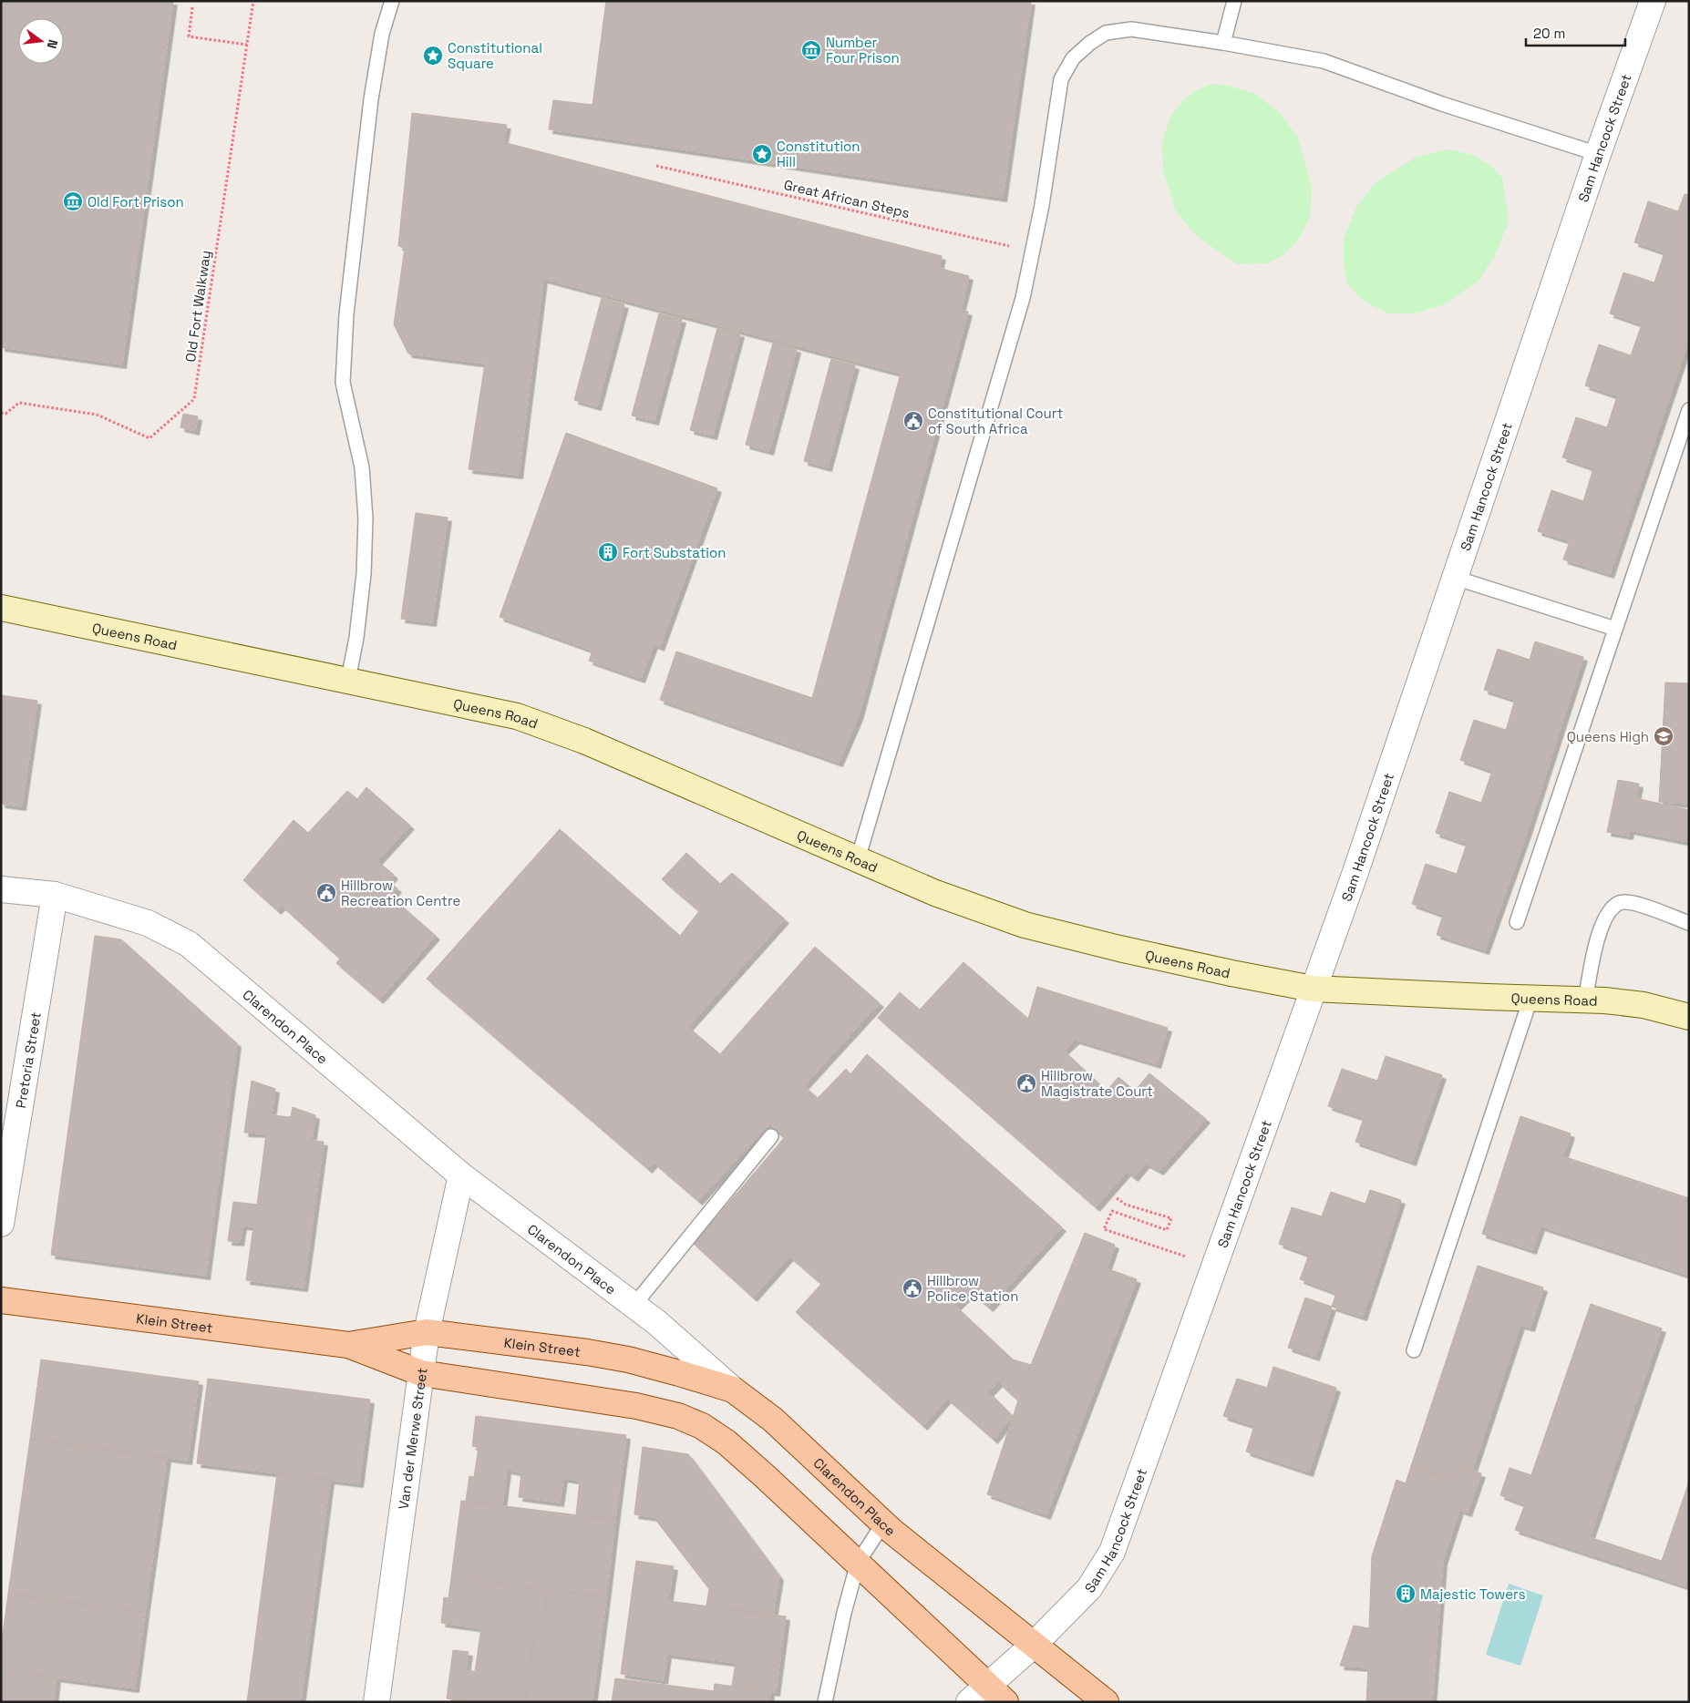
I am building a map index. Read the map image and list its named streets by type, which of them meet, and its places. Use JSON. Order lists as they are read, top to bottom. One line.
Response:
{"streets":{"main road":["Clarendon Place","Klein Street"],"street":["Sam Hancock Street","Queens Road","Pretoria Street","Van der Merwe Street"],"path":["Great African Steps","Old Fort Walkway"]},"crossings":[["Sam Hancock Street","Queens Road"],["Sam Hancock Street","Clarendon Place"],["Clarendon Place","Pretoria Street"],["Clarendon Place","Klein Street"],["Clarendon Place","Van der Merwe Street"],["Klein Street","Van der Merwe Street"]],"places":{"museum":["Number Four Prison","Old Fort Prison"],"place":["Constitutional Square","Constitution Hill"],"public building":["Constitutional Court of South Africa","Hillbrow Recreation Centre","Hillbrow Magistrate Court","Hillbrow Police Station"],"building":["Fort Substation","Majestic Towers"],"school or university":["Queens High"]},"scale_bar":"20 m","north":"right"}
